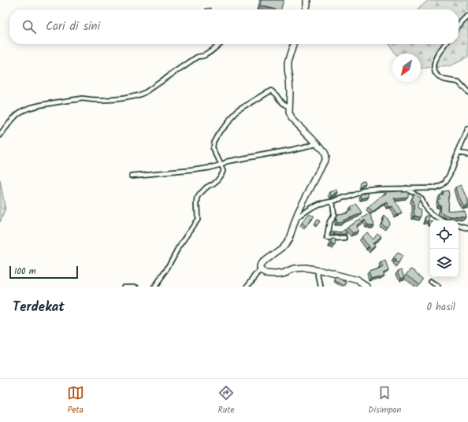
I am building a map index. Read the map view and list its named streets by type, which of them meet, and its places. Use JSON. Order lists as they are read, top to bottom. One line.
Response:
{"scale_bar":"100 m","north":"bottom left","page":{"search":"Cari di sini","scale":"100 m","heading":["Terdekat","0 hasil"],"nav":["Peta","Rute","Disimpan"]}}
